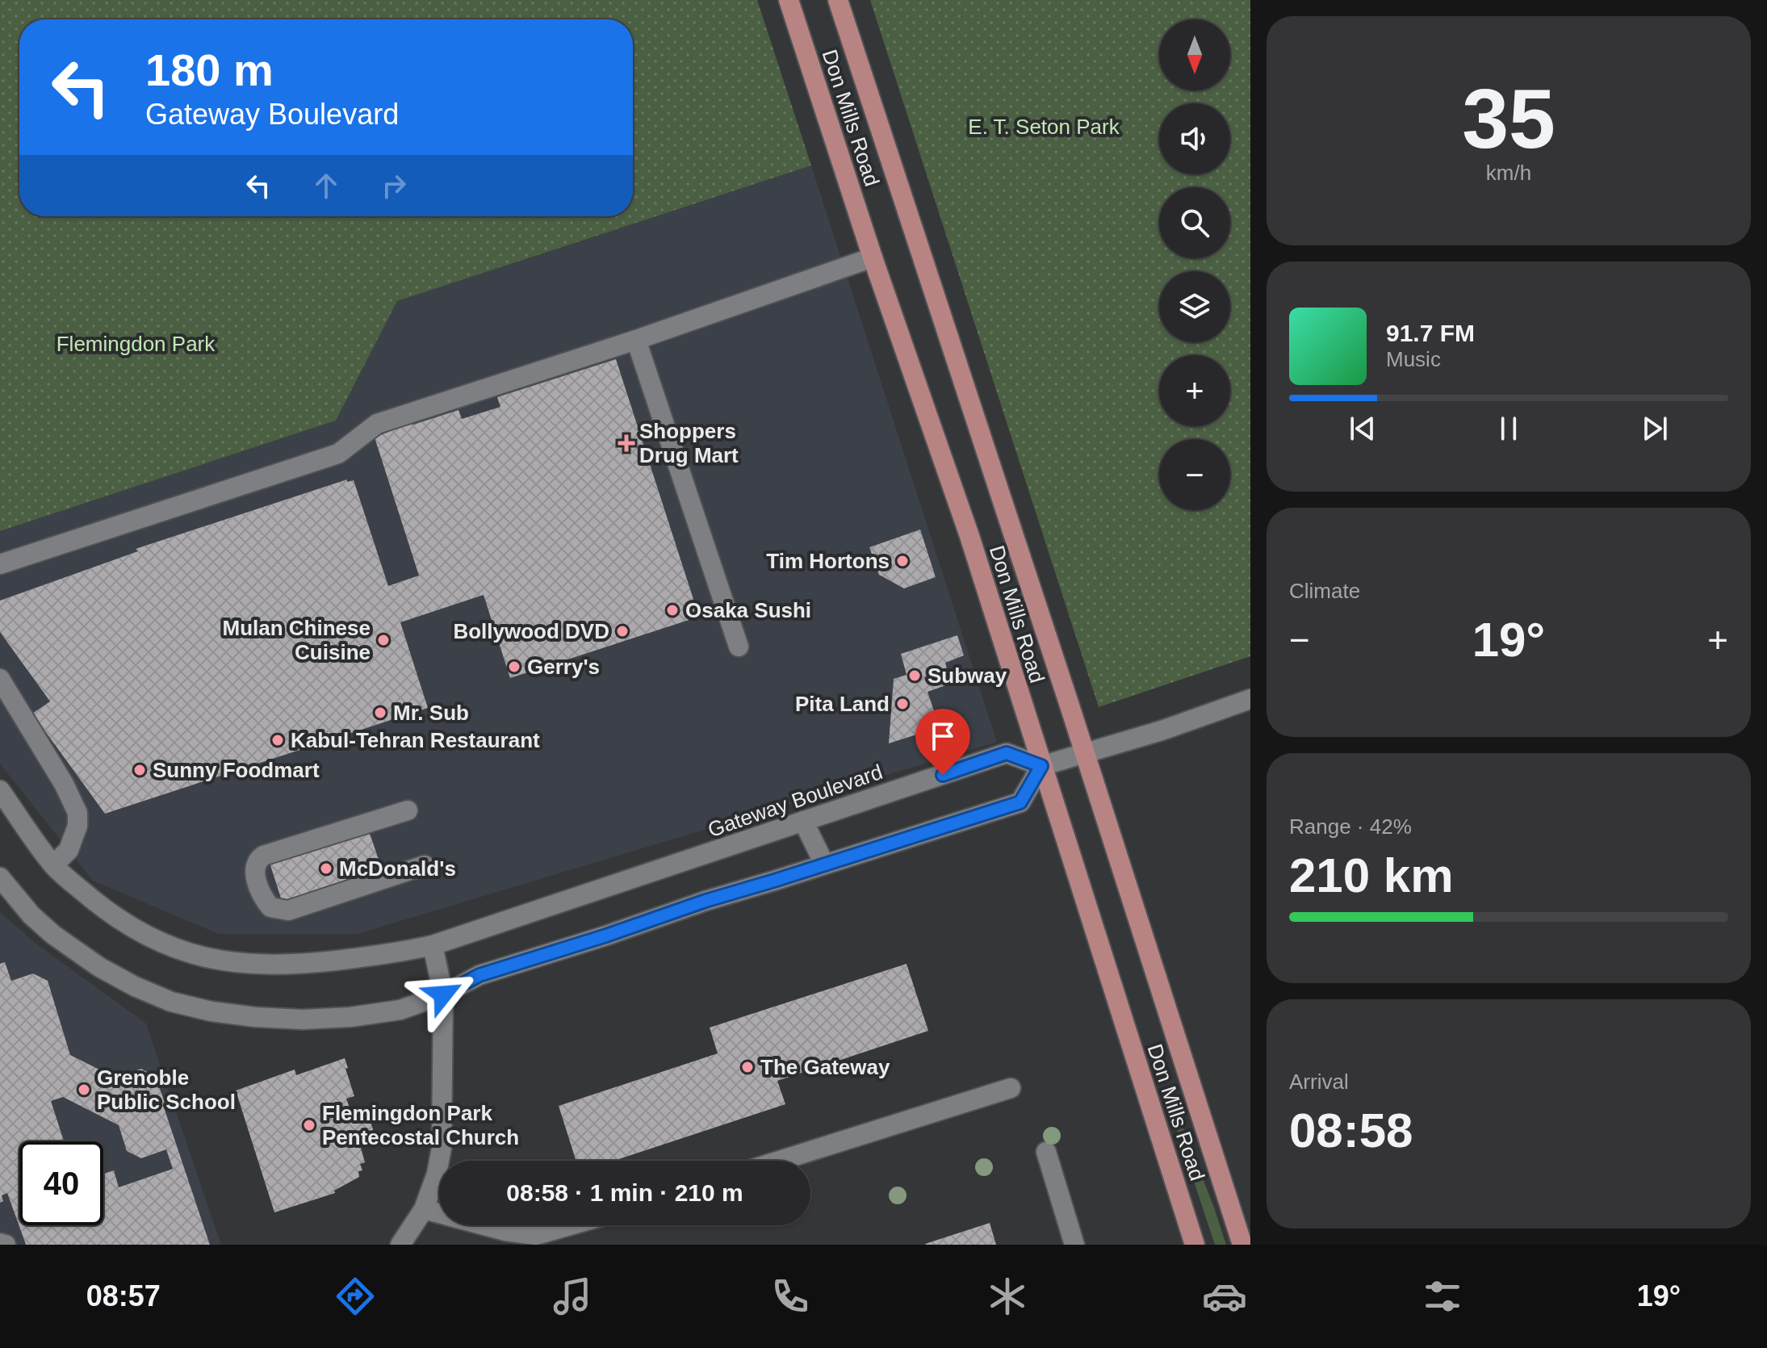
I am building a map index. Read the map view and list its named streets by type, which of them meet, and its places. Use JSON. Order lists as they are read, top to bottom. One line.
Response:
{"streets":{"main road":["Don Mills Road"],"street":["Gateway Boulevard"]},"crossings":[["Don Mills Road","Gateway Boulevard"]],"parks":["E. T. Seton Park","Flemingdon Park"],"places":{"health":["Shoppers Drug Mart"],"other":["Tim Hortons","Osaka Sushi","Bollywood DVD","Mulan Chinese Cuisine","Gerry's","Subway","Pita Land","Mr. Sub","Kabul-Tehran Restaurant","Sunny Foodmart","McDonald's","The Gateway","Grenoble Public School","Flemingdon Park Pentecostal Church"]},"north":"bottom","page":{"tile":[["35","km/h"],"Climate",["Range · 42%","210 km"],["Arrival","08:58"]],"map_buttons":["+","−"],"turn":["180 m","Gateway Boulevard"],"song":["91.7 FM","Music"],"heat":["−","19°","+"],"limit":"40","trip":"08:58 · 1 min · 210 m","tabs":["08:57","19°"]}}
